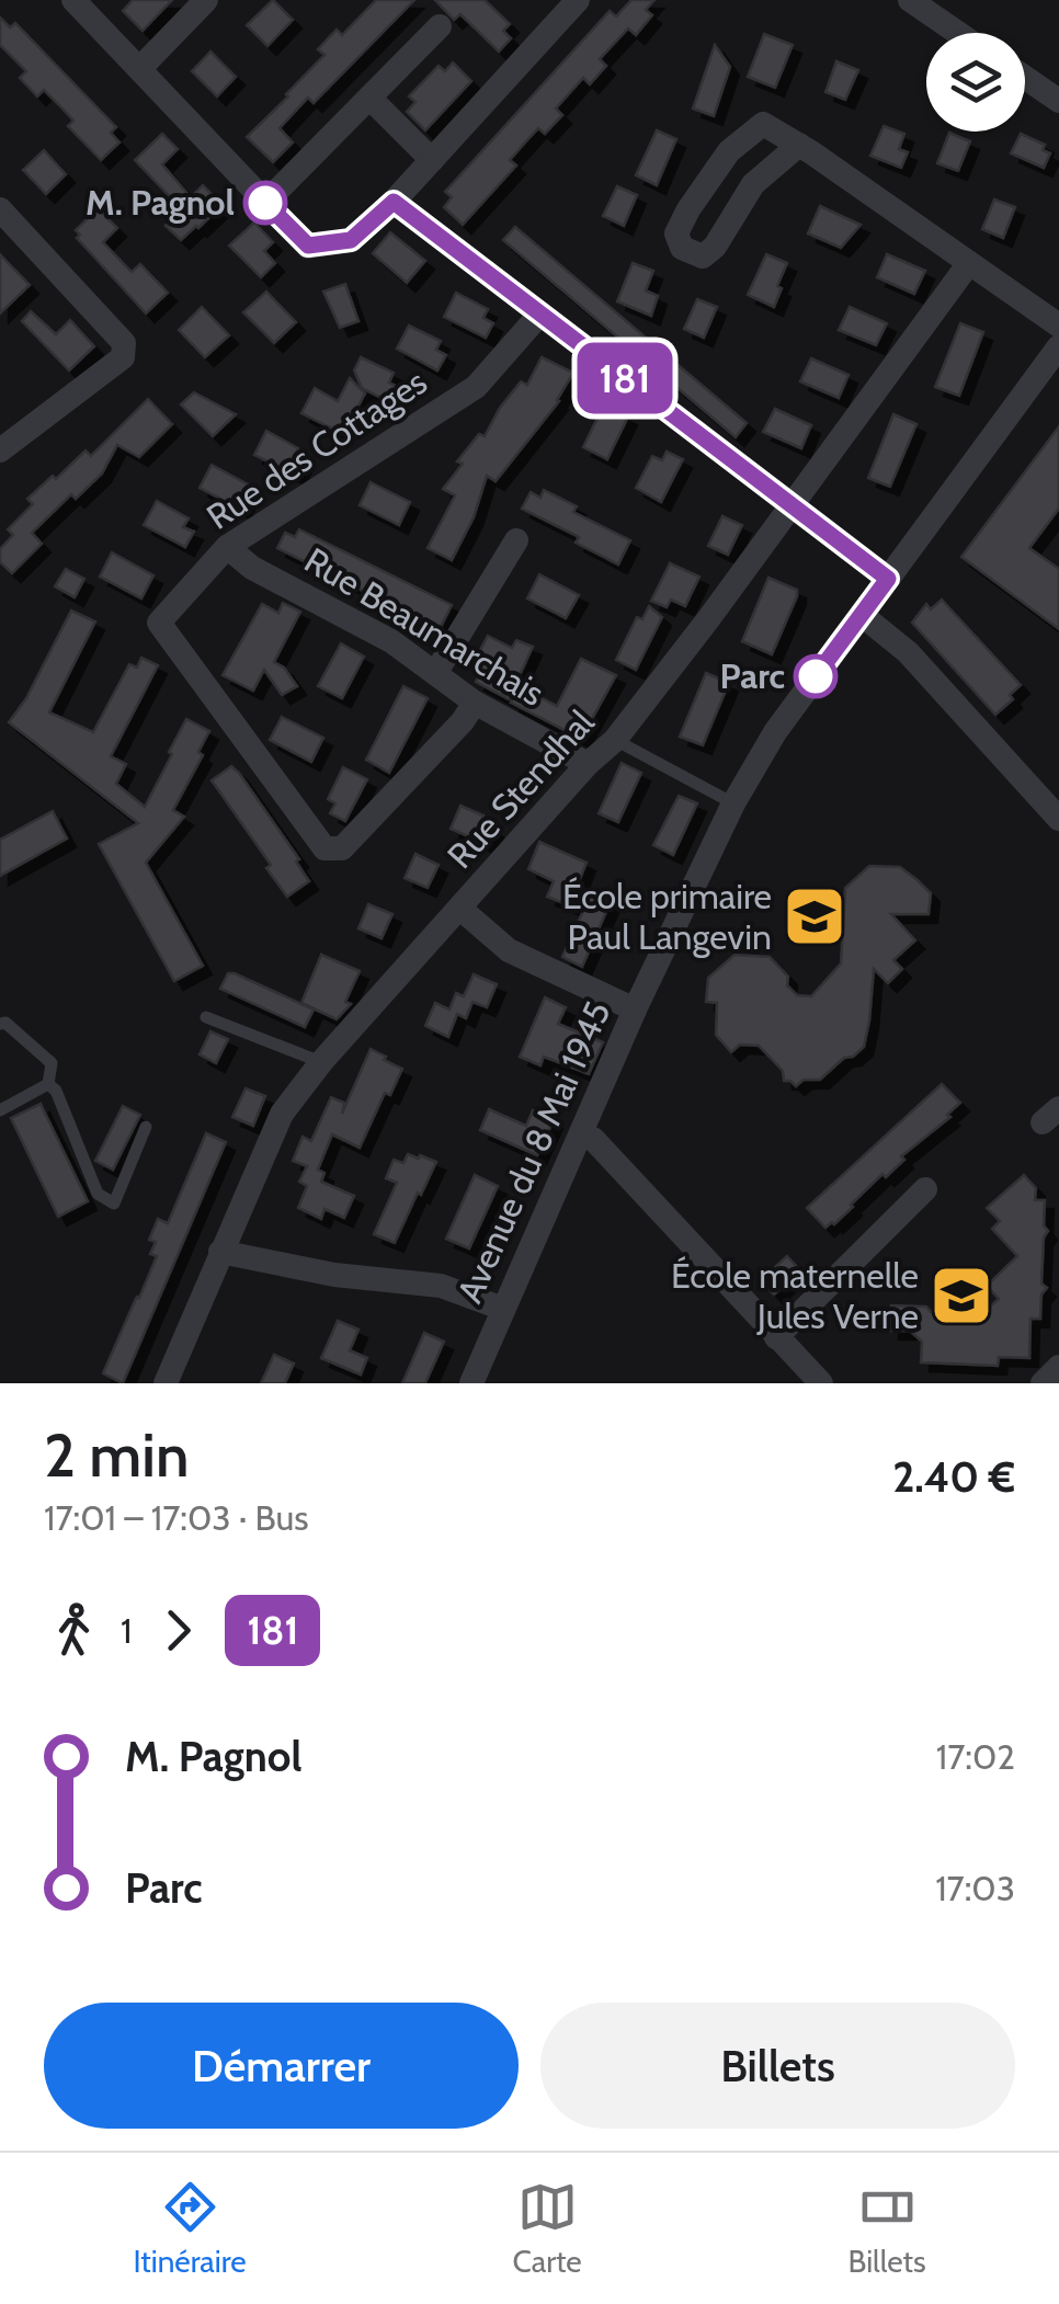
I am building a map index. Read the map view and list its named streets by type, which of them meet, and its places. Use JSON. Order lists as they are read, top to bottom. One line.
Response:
{"streets":{"street":["Rue des Cottages","Rue Beaumarchais","Rue Stendhal","Avenue du 8 Mai 1945"]},"crossings":[["Rue des Cottages","Rue Beaumarchais"],["Rue Beaumarchais","Rue Stendhal"]],"places":{"other":["M. Pagnol","Parc"],"school or university":["École primaire Paul Langevin","École maternelle Jules Verne"]},"lines":["bus line 181"],"page":{"on_map":"181","heading":["2 min","17:01 – 17:03 · Bus","2.40 €"],"legs":["1","181"],"list":[{"name":"M. Pagnol","value":"17:02"},{"name":"Parc","value":"17:03"}],"buttons":["Démarrer","Billets"],"tabs":["Itinéraire","Carte","Billets"]}}
